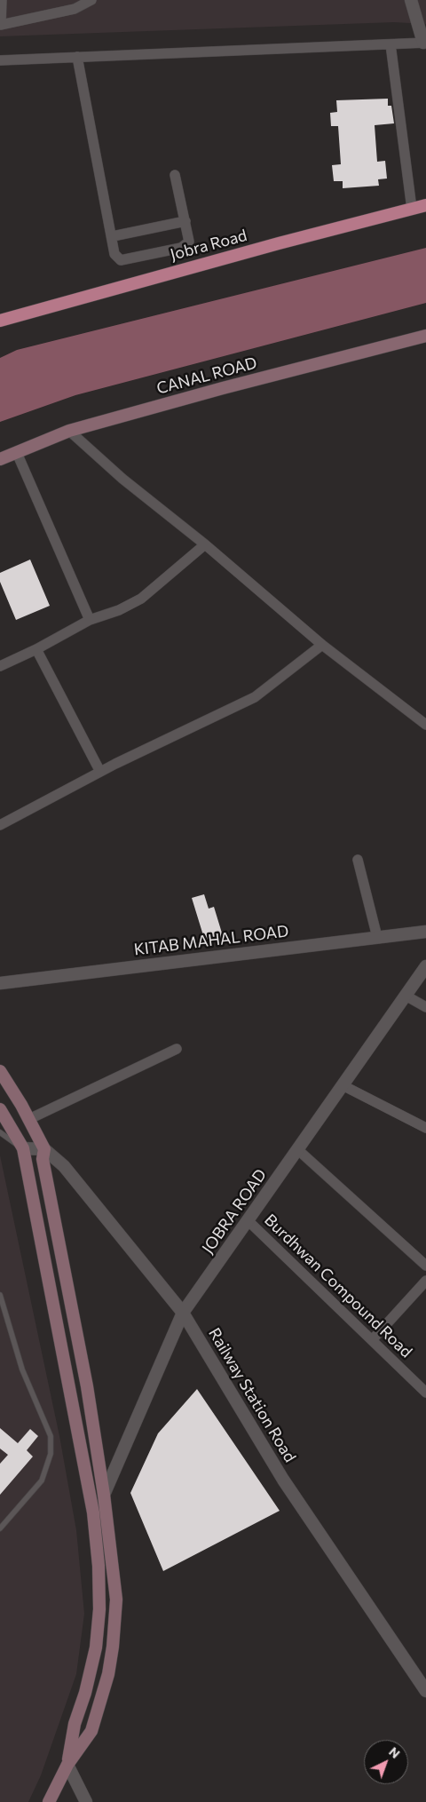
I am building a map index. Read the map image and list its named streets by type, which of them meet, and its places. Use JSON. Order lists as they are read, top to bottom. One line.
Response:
{"streets":{"main road":["Jobra Road","CANAL ROAD"],"street":["KITAB MAHAL ROAD","JOBRA ROAD","Burdhwan Compound Road","Railway Station Road"]},"crossings":[["JOBRA ROAD","Burdhwan Compound Road"],["JOBRA ROAD","Railway Station Road"]],"north":"top right"}
